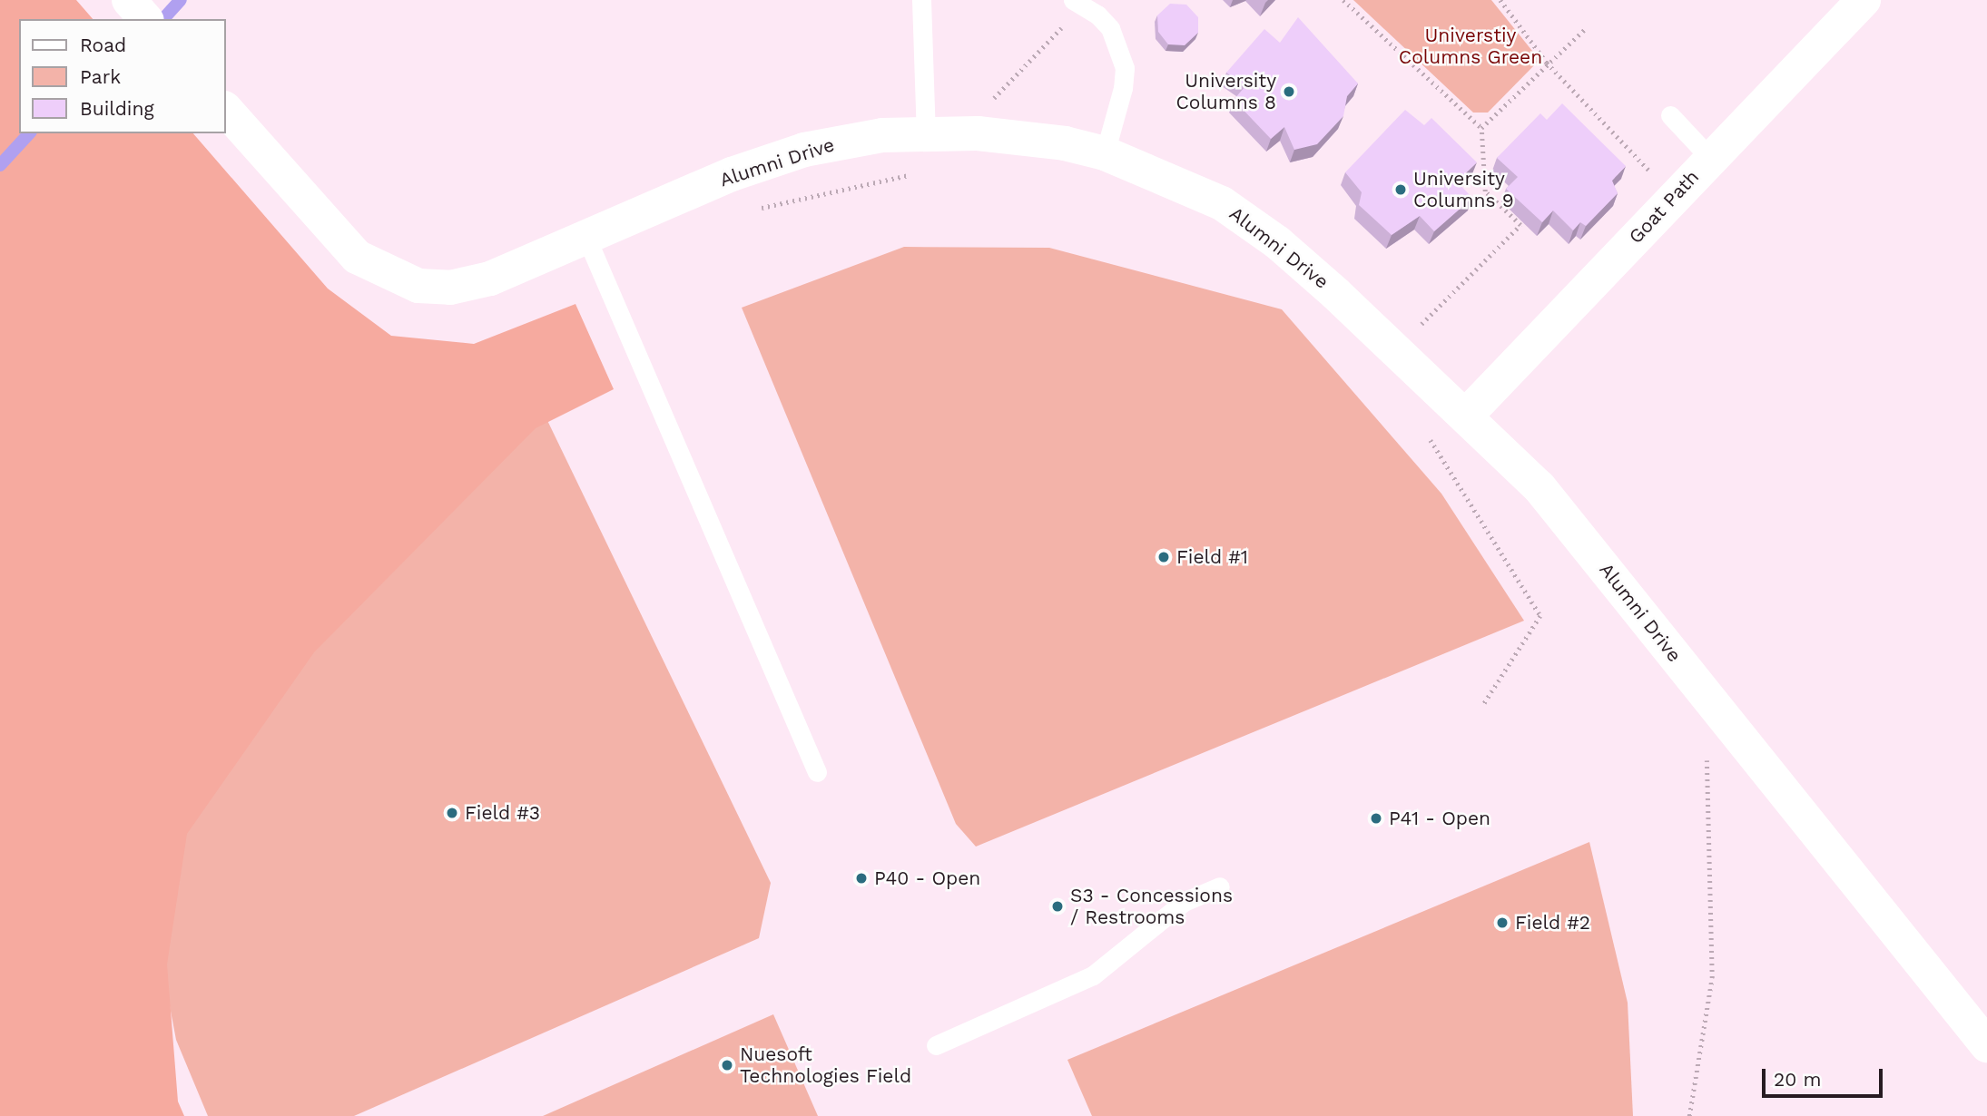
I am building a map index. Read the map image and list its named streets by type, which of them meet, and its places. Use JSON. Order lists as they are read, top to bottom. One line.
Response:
{"streets":{"street":["Alumni Drive","Goat Path"]},"crossings":[["Alumni Drive","Goat Path"]],"parks":["Universtiy Columns Green"],"places":["University Columns 8","University Columns 9","Field #1","Field #3","P41 - Open","P40 - Open","S3 - Concessions / Restrooms","Field #2","Nuesoft Technologies Field"],"legend":["Road","Park","Building"],"scale_bar":"20 m"}
